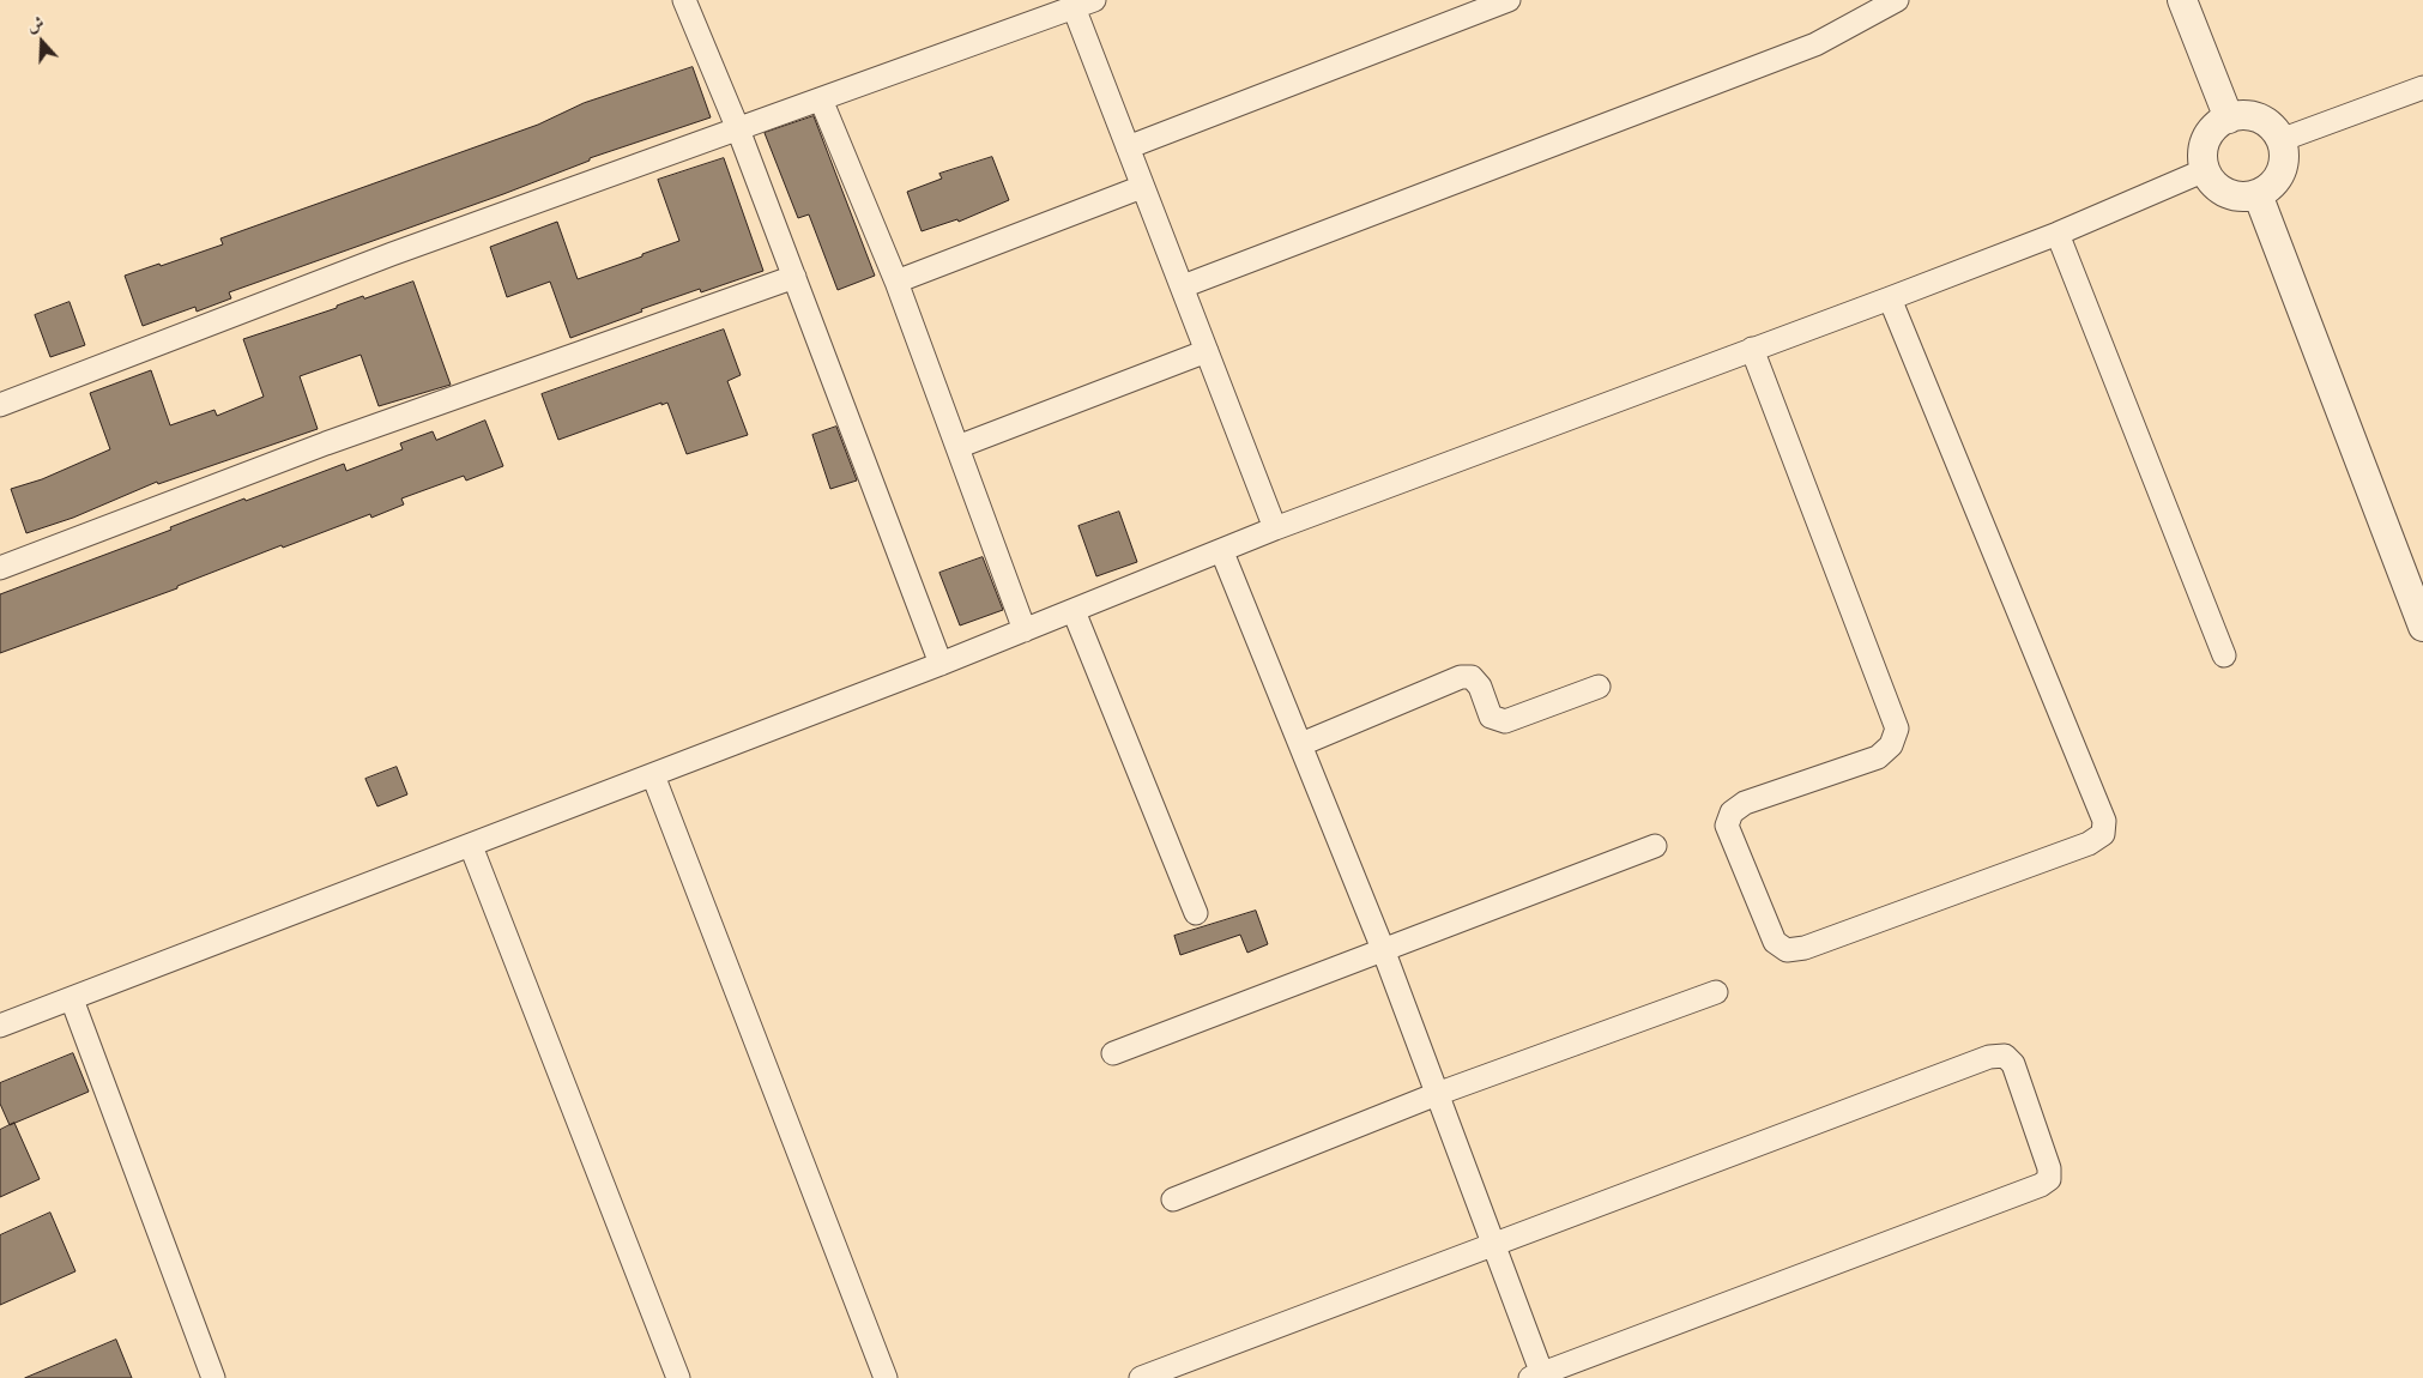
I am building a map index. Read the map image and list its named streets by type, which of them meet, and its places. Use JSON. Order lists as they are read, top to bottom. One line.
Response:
{"north":"top"}
